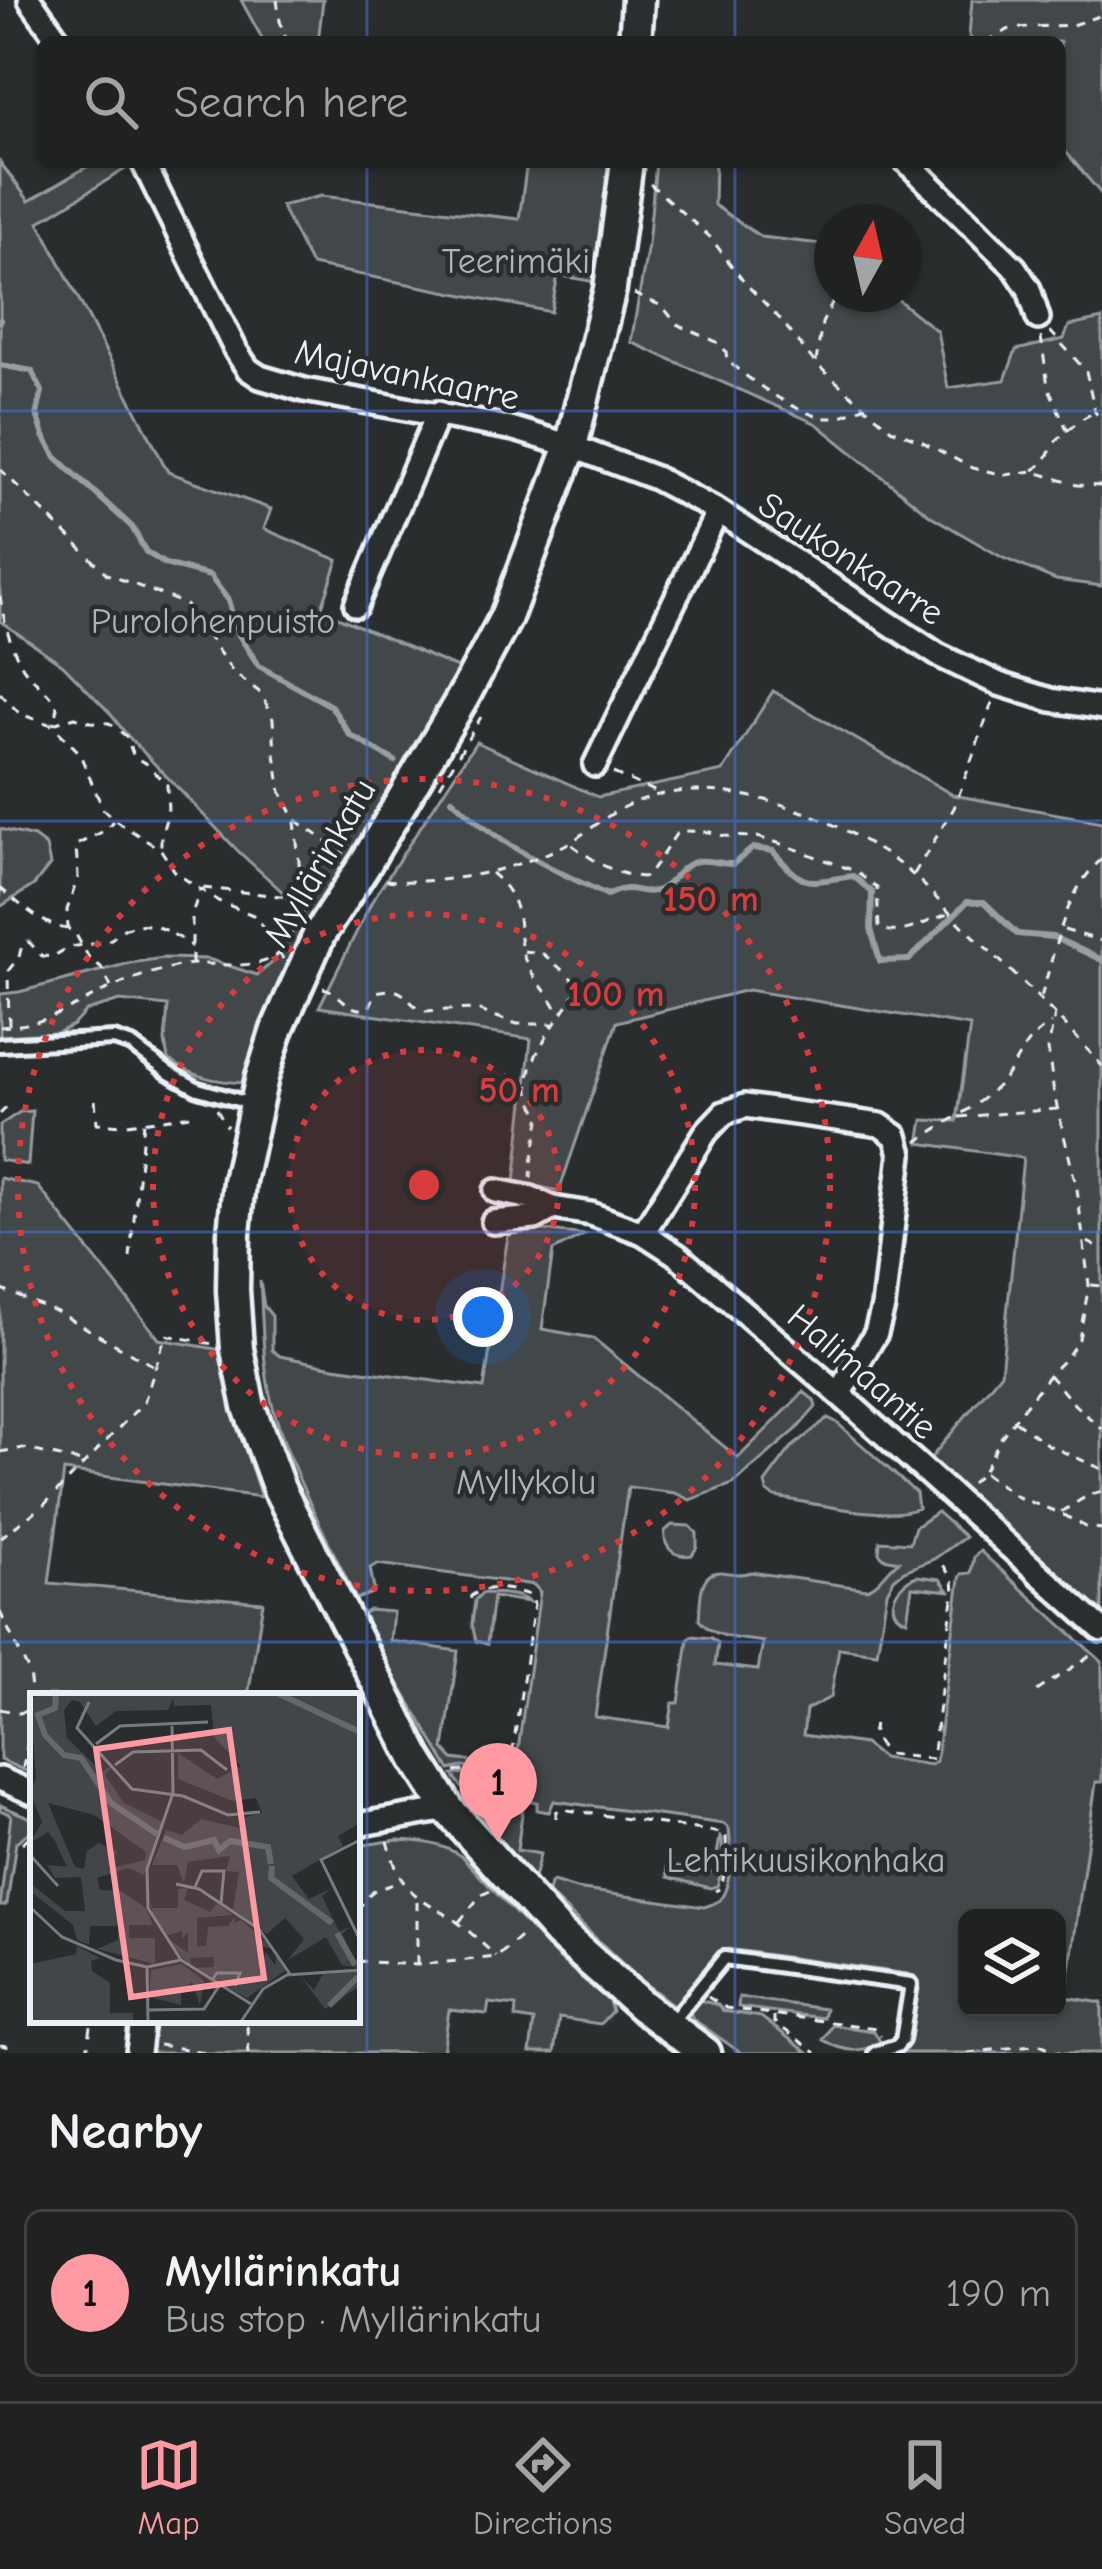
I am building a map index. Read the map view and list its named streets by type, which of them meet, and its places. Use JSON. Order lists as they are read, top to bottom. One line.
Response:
{"streets":{"street":["Majavankaarre","Saukonkaarre","Myllärinkatu","Halimaantie"]},"crossings":[["Majavankaarre","Saukonkaarre"],["Majavankaarre","Myllärinkatu"],["Saukonkaarre","Myllärinkatu"]],"parks":["Teerimäki","Purolohenpuisto","Myllykolu","Lehtikuusikonhaka"],"north":"top","page":{"search":"Search here","pins":"1","heading":"Nearby","list":[{"mark":"1","name":"Myllärinkatu","note":"Bus stop · Myllärinkatu","value":"190 m"}],"nav":["Map","Directions","Saved"]},"rings":["150 m","100 m","50 m"]}
